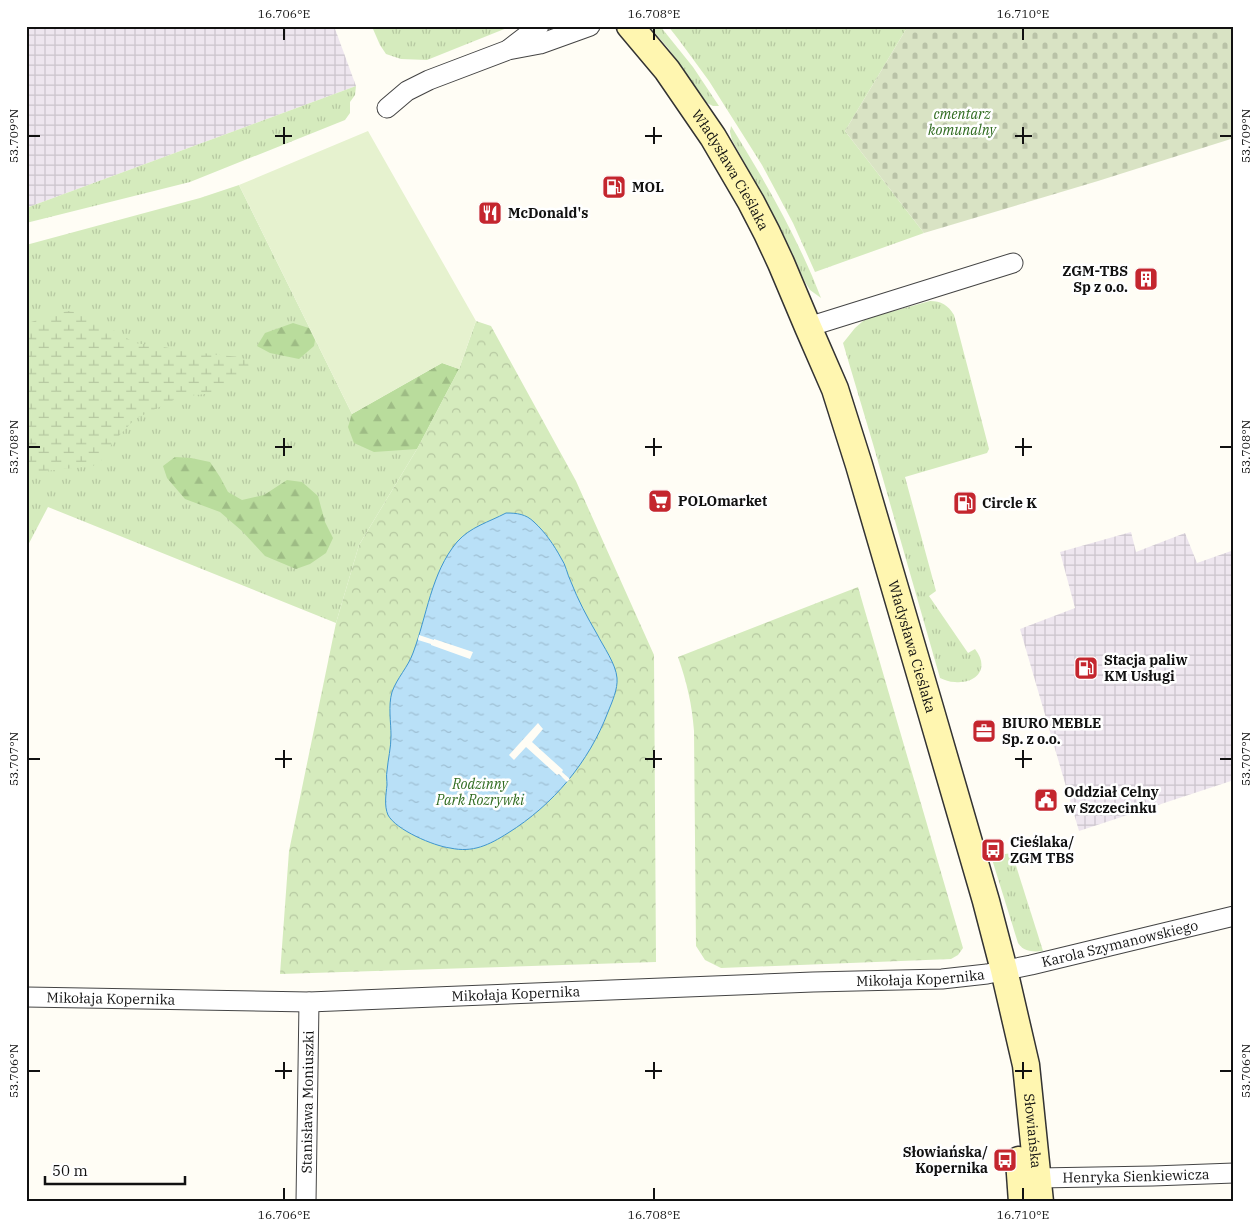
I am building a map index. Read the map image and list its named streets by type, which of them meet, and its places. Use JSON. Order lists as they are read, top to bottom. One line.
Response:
{"streets":{"street":["Władysława Cieślaka","Karola Szymanowskiego","Mikołaja Kopernika","Stanisława Moniuszki","Słowiańska","Henryka Sienkiewicza"]},"crossings":[["Władysława Cieślaka","Karola Szymanowskiego"],["Władysława Cieślaka","Mikołaja Kopernika"],["Władysława Cieślaka","Słowiańska"],["Karola Szymanowskiego","Mikołaja Kopernika"],["Karola Szymanowskiego","Słowiańska"],["Mikołaja Kopernika","Stanisława Moniuszki"],["Mikołaja Kopernika","Słowiańska"],["Słowiańska","Henryka Sienkiewicza"]],"parks":["cmentarz komunalny","Rodzinny Park Rozrywki"],"places":{"fuel station":["MOL","Circle K","Stacja paliw KM Usługi"],"restaurant":["McDonald's"],"building":["ZGM-TBS Sp z o.o."],"supermarket":["POLOmarket"],"office":["BIURO MEBLE Sp. z o.o."],"public building":["Oddział Celny w Szczecinku"],"bus stop":["Cieślaka/ ZGM TBS","Słowiańska/ Kopernika"]},"scale_bar":"50 m","coordinates":["16.706°E","16.708°E","16.710°E","53.709°N","53.708°N","53.707°N","53.706°N"]}
